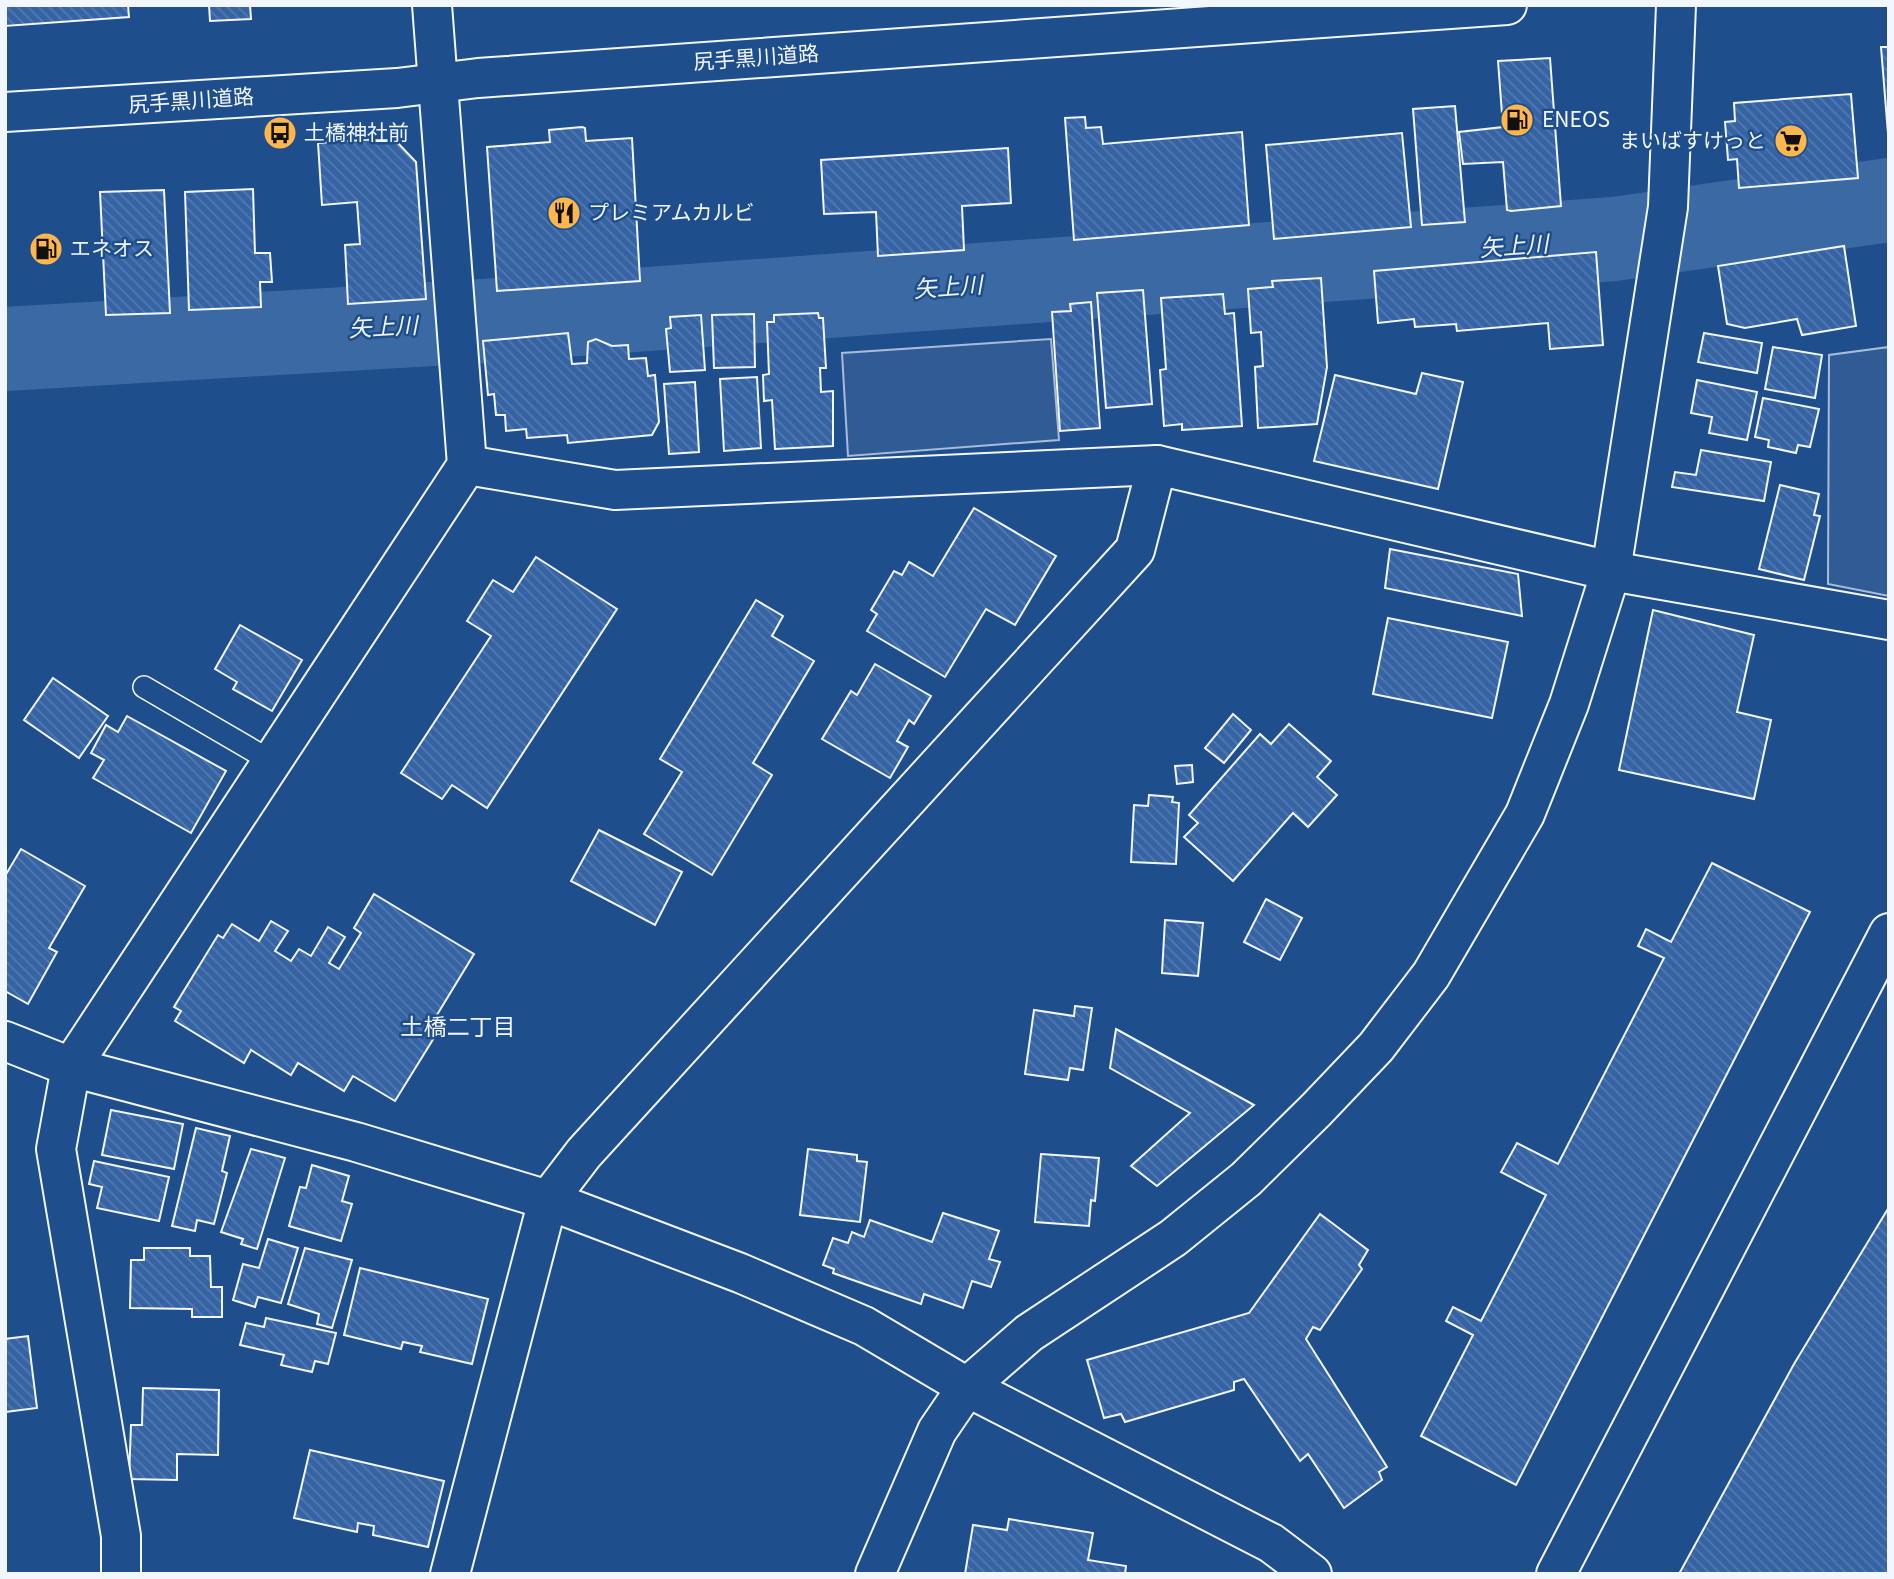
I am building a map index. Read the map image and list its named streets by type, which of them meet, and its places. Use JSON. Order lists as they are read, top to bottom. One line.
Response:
{"streets":{"street":["尻手黒川道路"]},"districts":["土橋二丁目"],"water":["矢上川"],"places":{"fuel station":["ENEOS","エネオス"],"bus stop":["土橋神社前"],"supermarket":["まいばすけっと"],"restaurant":["プレミアムカルビ"]}}
